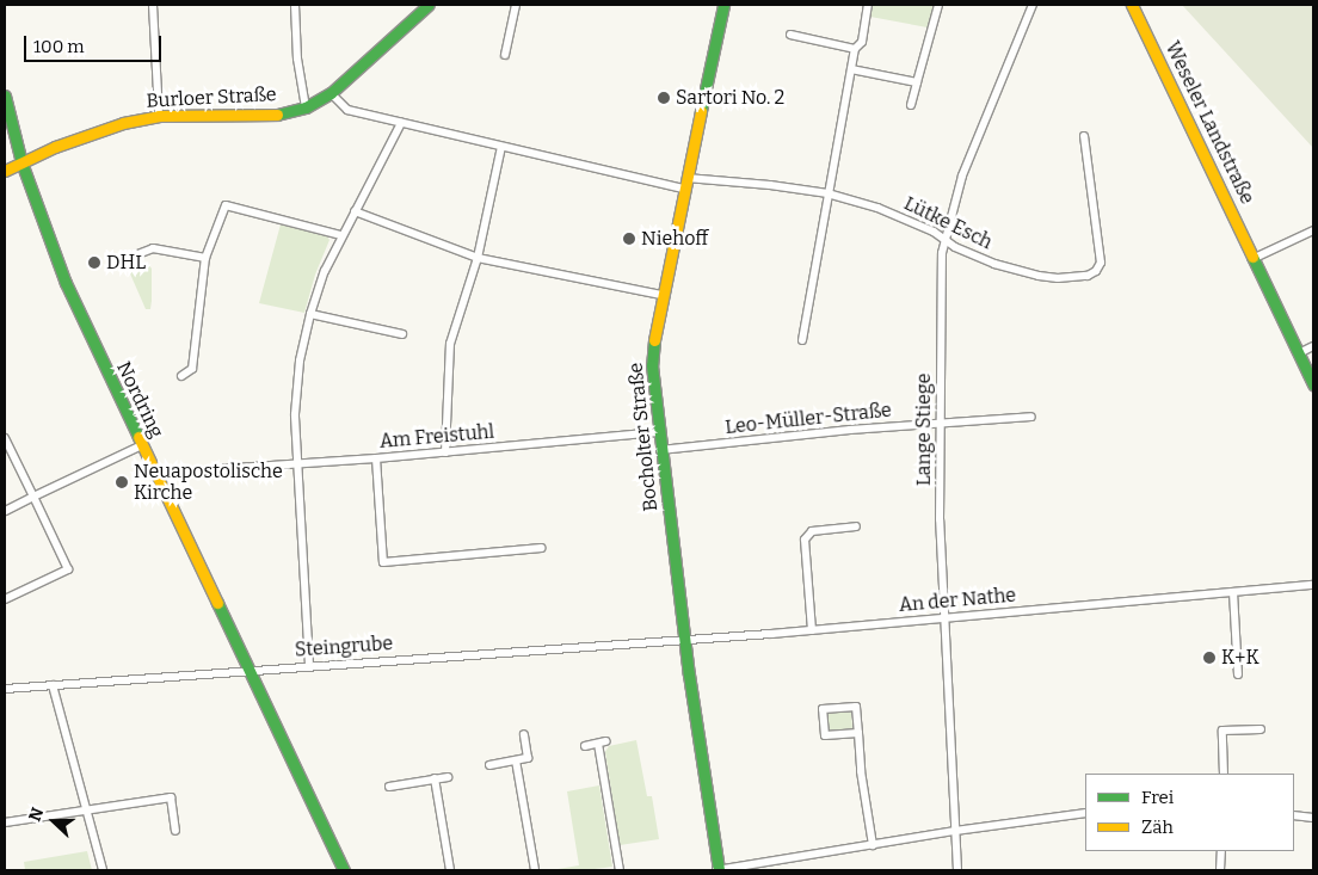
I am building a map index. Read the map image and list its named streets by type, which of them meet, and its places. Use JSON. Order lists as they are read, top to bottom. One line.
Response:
{"streets":{"main road":["Burloer Straße","Weseler Landstraße","Nordring","Bocholter Straße"],"street":["Lütke Esch","Leo-Müller-Straße","Lange Stiege","Am Freistuhl","An der Nathe","Steingrube"]},"crossings":[["Burloer Straße","Lütke Esch"],["Burloer Straße","Nordring"],["Lütke Esch","Lange Stiege"],["Lütke Esch","Bocholter Straße"],["Nordring","Steingrube"],["Leo-Müller-Straße","Lange Stiege"],["Leo-Müller-Straße","Bocholter Straße"],["Lange Stiege","An der Nathe"],["Am Freistuhl","Bocholter Straße"],["Bocholter Straße","An der Nathe"],["Bocholter Straße","Steingrube"],["An der Nathe","Steingrube"]],"places":["Sartori No. 2","Niehoff","DHL","Neuapostolische Kirche","K+K"],"legend":["Frei","Zäh"],"scale_bar":"100 m","north":"left"}
